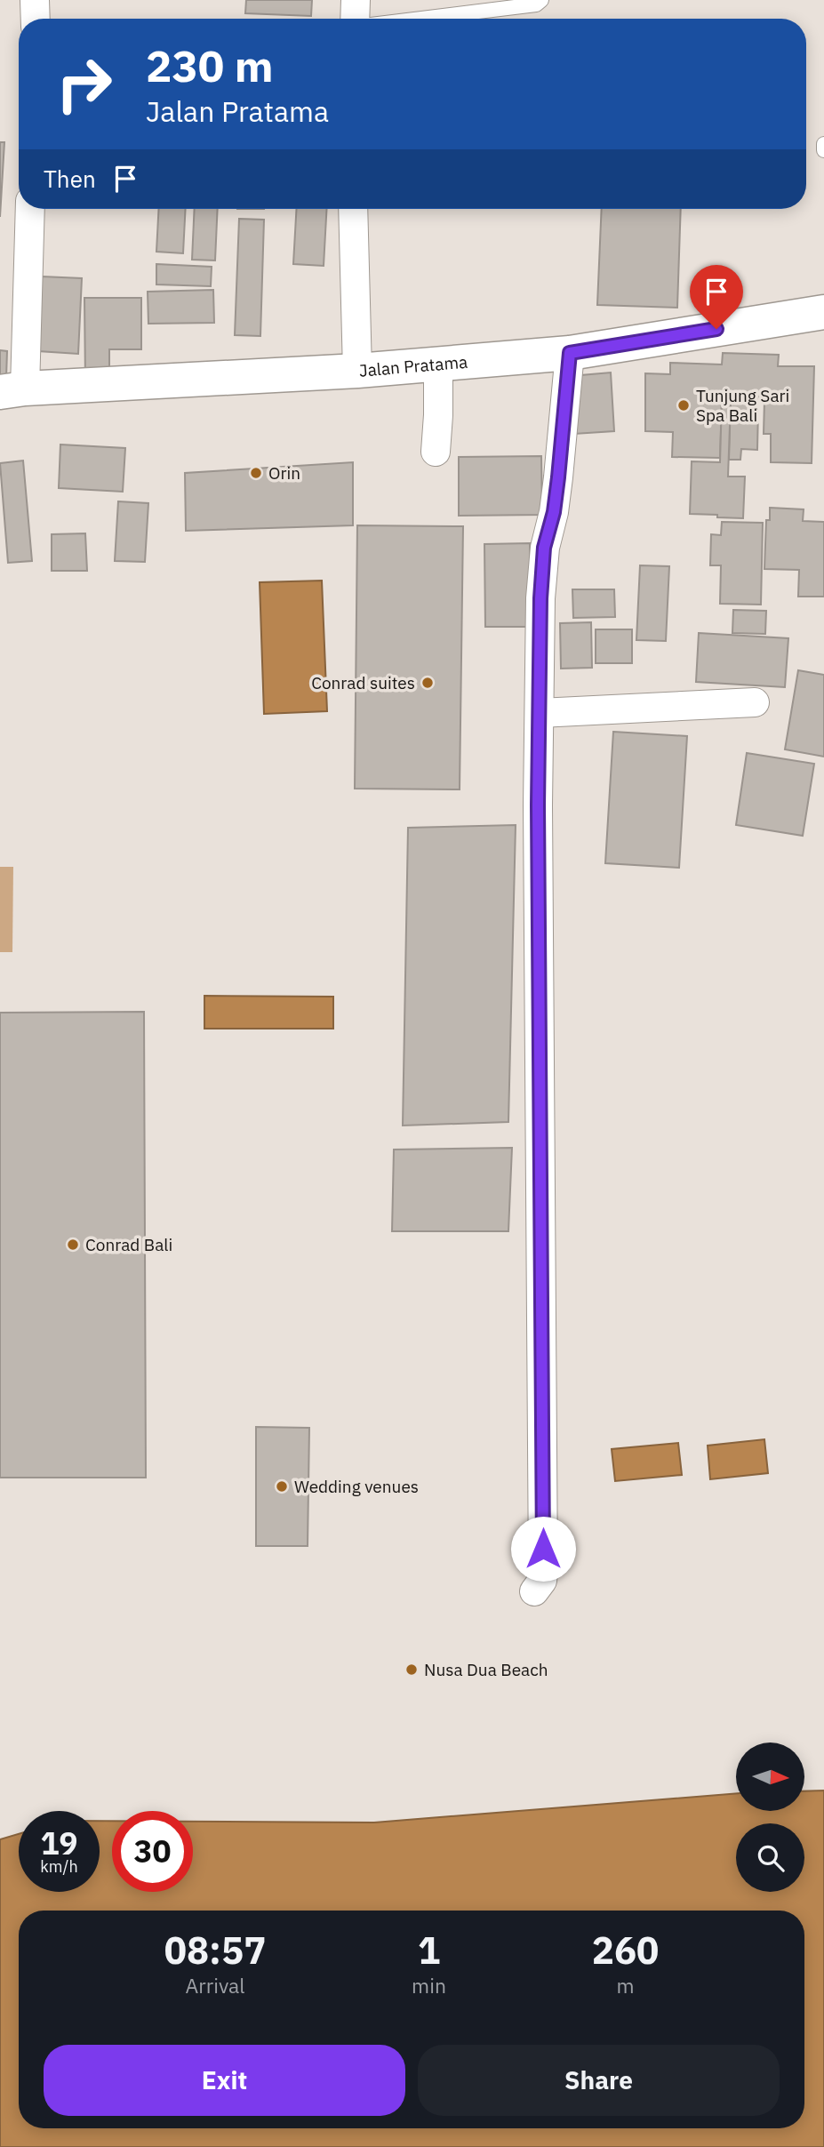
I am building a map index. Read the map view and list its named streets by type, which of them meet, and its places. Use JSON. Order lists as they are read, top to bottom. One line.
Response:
{"streets":{"street":["Jalan Pratama"]},"places":["Tunjung Sari Spa Bali","Orin","Conrad suites","Conrad Bali","Wedding venues","Nusa Dua Beach"],"north":"right","page":{"turn":["230 m","Jalan Pratama"],"then":"Then","speed":"19 km/h","limit":"30","eta":["08:57","Arrival","1","min","260","m"],"buttons":["Exit","Share"]}}
